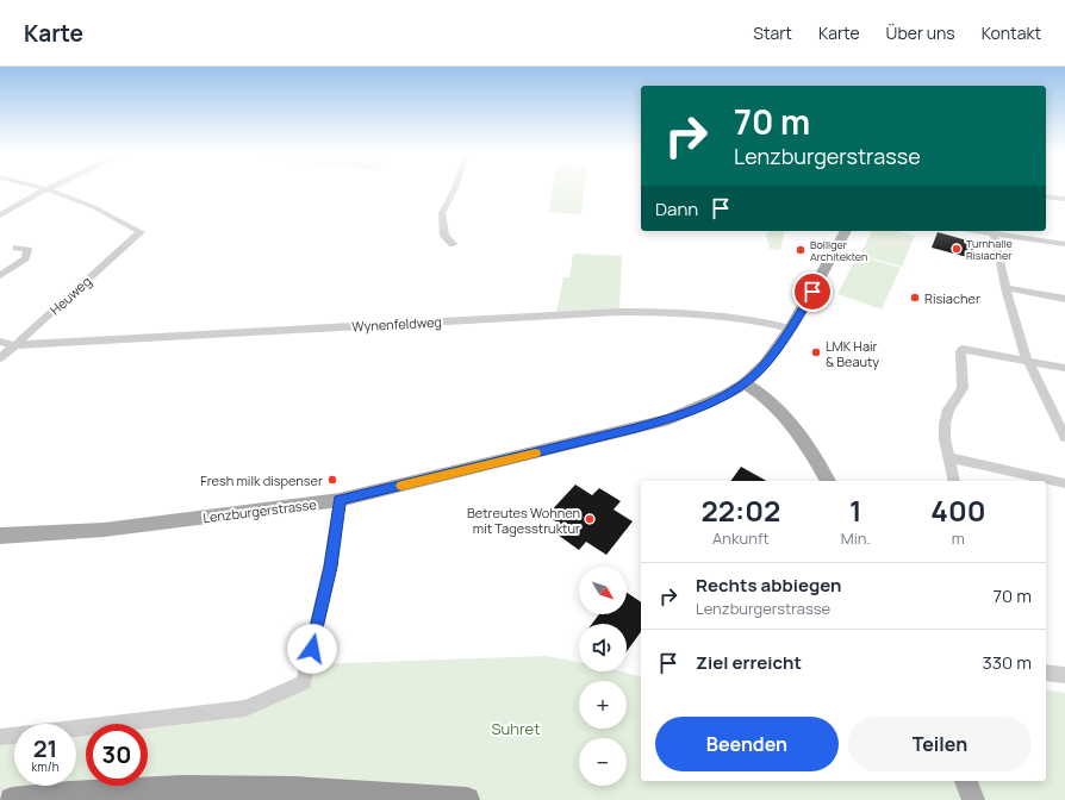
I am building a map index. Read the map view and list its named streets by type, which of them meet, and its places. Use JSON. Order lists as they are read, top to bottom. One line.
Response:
{"streets":{"main road":["Lenzburgerstrasse"],"street":["Heuweg","Wynenfeldweg"]},"crossings":[["Heuweg","Wynenfeldweg"],["Wynenfeldweg","Lenzburgerstrasse"]],"parks":["Suhret"],"places":["Turnhalle Risiacher","Bolliger Architekten","Risiacher","LMK Hair & Beauty","Fresh milk dispenser","Betreutes Wohnen mit Tagesstruktur"],"north":"bottom right","page":{"header":"Karte","nav":["Start","Karte","Über uns","Kontakt"],"turn":["70 m","Lenzburgerstrasse"],"then":"Dann","eta":["22:02","Ankunft","1","Min.","400","m"],"list":[{"name":"Rechts abbiegen","note":"Lenzburgerstrasse","value":"70 m"},{"name":"Ziel erreicht","value":"330 m"}],"map_buttons":["+","−"],"buttons":["Beenden","Teilen"],"speed":"21 km/h","limit":"30"}}
